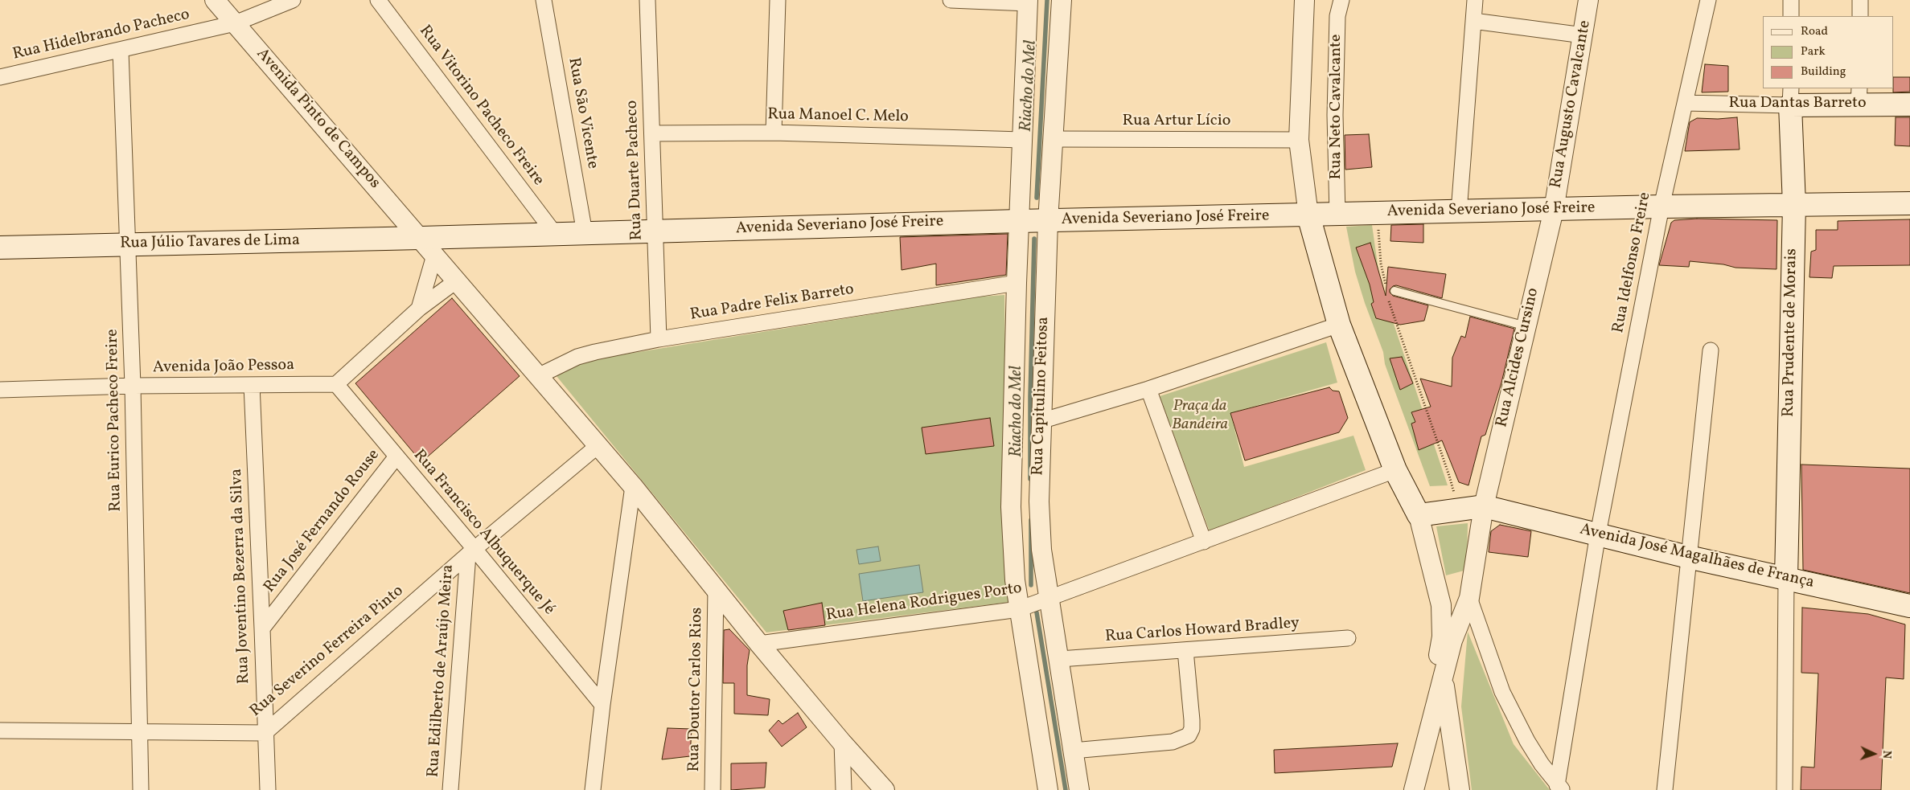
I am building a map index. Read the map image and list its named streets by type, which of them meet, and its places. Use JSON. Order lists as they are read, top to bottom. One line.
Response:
{"streets":{"main road":["Rua Dantas Barreto","Avenida Severiano José Freire","Rua Júlio Tavares de Lima","Rua Prudente de Morais","Avenida José Magalhães de França"],"street":["Rua Hidelbrando Pacheco","Rua Augusto Cavalcante","Rua Vitorino Pacheco Freire","Rua Neto Cavalcante","Rua São Vicente","Rua Manoel C. Melo","Avenida Pinto de Campos","Rua Artur Lício","Rua Duarte Pacheco","Rua Idelfonso Freire","Rua Padre Felix Barreto","Rua Alcides Cursino","Avenida João Pessoa","Rua Capitulino Feitosa","Rua Eurico Pacheco Freire","Rua José Fernando Rouse","Rua Francisco Albuquerque Jé","Rua Joventino Bezerra da Silva","Rua Helena Rodrigues Porto","Rua Carlos Howard Bradley","Rua Severino Ferreira Pinto","Rua Edilberto de Araújo Meira","Rua Doutor Carlos Rios"]},"crossings":[["Rua Hidelbrando Pacheco","Avenida Pinto de Campos"],["Rua Hidelbrando Pacheco","Rua Eurico Pacheco Freire"],["Rua Dantas Barreto","Rua Idelfonso Freire"],["Rua Dantas Barreto","Rua Prudente de Morais"],["Rua Augusto Cavalcante","Avenida Severiano José Freire"],["Rua Augusto Cavalcante","Rua Alcides Cursino"],["Rua Vitorino Pacheco Freire","Avenida Severiano José Freire"],["Rua Neto Cavalcante","Rua Artur Lício"],["Rua Neto Cavalcante","Avenida Severiano José Freire"],["Rua São Vicente","Avenida Severiano José Freire"],["Rua Manoel C. Melo","Rua Duarte Pacheco"],["Rua Manoel C. Melo","Rua Capitulino Feitosa"],["Avenida Pinto de Campos","Avenida Severiano José Freire"],["Avenida Pinto de Campos","Rua Júlio Tavares de Lima"],["Avenida Pinto de Campos","Rua Padre Felix Barreto"],["Avenida Pinto de Campos","Rua Helena Rodrigues Porto"],["Avenida Pinto de Campos","Rua Severino Ferreira Pinto"],["Avenida Pinto de Campos","Rua Doutor Carlos Rios"],["Rua Artur Lício","Rua Capitulino Feitosa"],["Rua Duarte Pacheco","Avenida Severiano José Freire"],["Rua Duarte Pacheco","Rua Padre Felix Barreto"],["Avenida Severiano José Freire","Rua Júlio Tavares de Lima"],["Avenida Severiano José Freire","Rua Idelfonso Freire"],["Avenida Severiano José Freire","Rua Prudente de Morais"],["Avenida Severiano José Freire","Rua Alcides Cursino"],["Avenida Severiano José Freire","Rua Capitulino Feitosa"],["Rua Júlio Tavares de Lima","Rua Eurico Pacheco Freire"],["Rua Idelfonso Freire","Avenida José Magalhães de França"],["Rua Padre Felix Barreto","Rua Capitulino Feitosa"],["Rua Prudente de Morais","Avenida José Magalhães de França"],["Rua Alcides Cursino","Avenida José Magalhães de França"],["Avenida João Pessoa","Rua Eurico Pacheco Freire"],["Avenida João Pessoa","Rua Francisco Albuquerque Jé"],["Avenida João Pessoa","Rua Joventino Bezerra da Silva"],["Rua Capitulino Feitosa","Rua Helena Rodrigues Porto"],["Rua Capitulino Feitosa","Rua Carlos Howard Bradley"],["Rua Eurico Pacheco Freire","Rua Severino Ferreira Pinto"],["Rua José Fernando Rouse","Rua Francisco Albuquerque Jé"],["Rua José Fernando Rouse","Rua Joventino Bezerra da Silva"],["Rua Francisco Albuquerque Jé","Rua Severino Ferreira Pinto"],["Rua Francisco Albuquerque Jé","Rua Edilberto de Araújo Meira"],["Rua Joventino Bezerra da Silva","Rua Severino Ferreira Pinto"],["Rua Severino Ferreira Pinto","Rua Edilberto de Araújo Meira"]],"water":["Riacho do Mel"],"parks":["Praça da Bandeira"],"legend":["Road","Park","Building"],"north":"right"}
